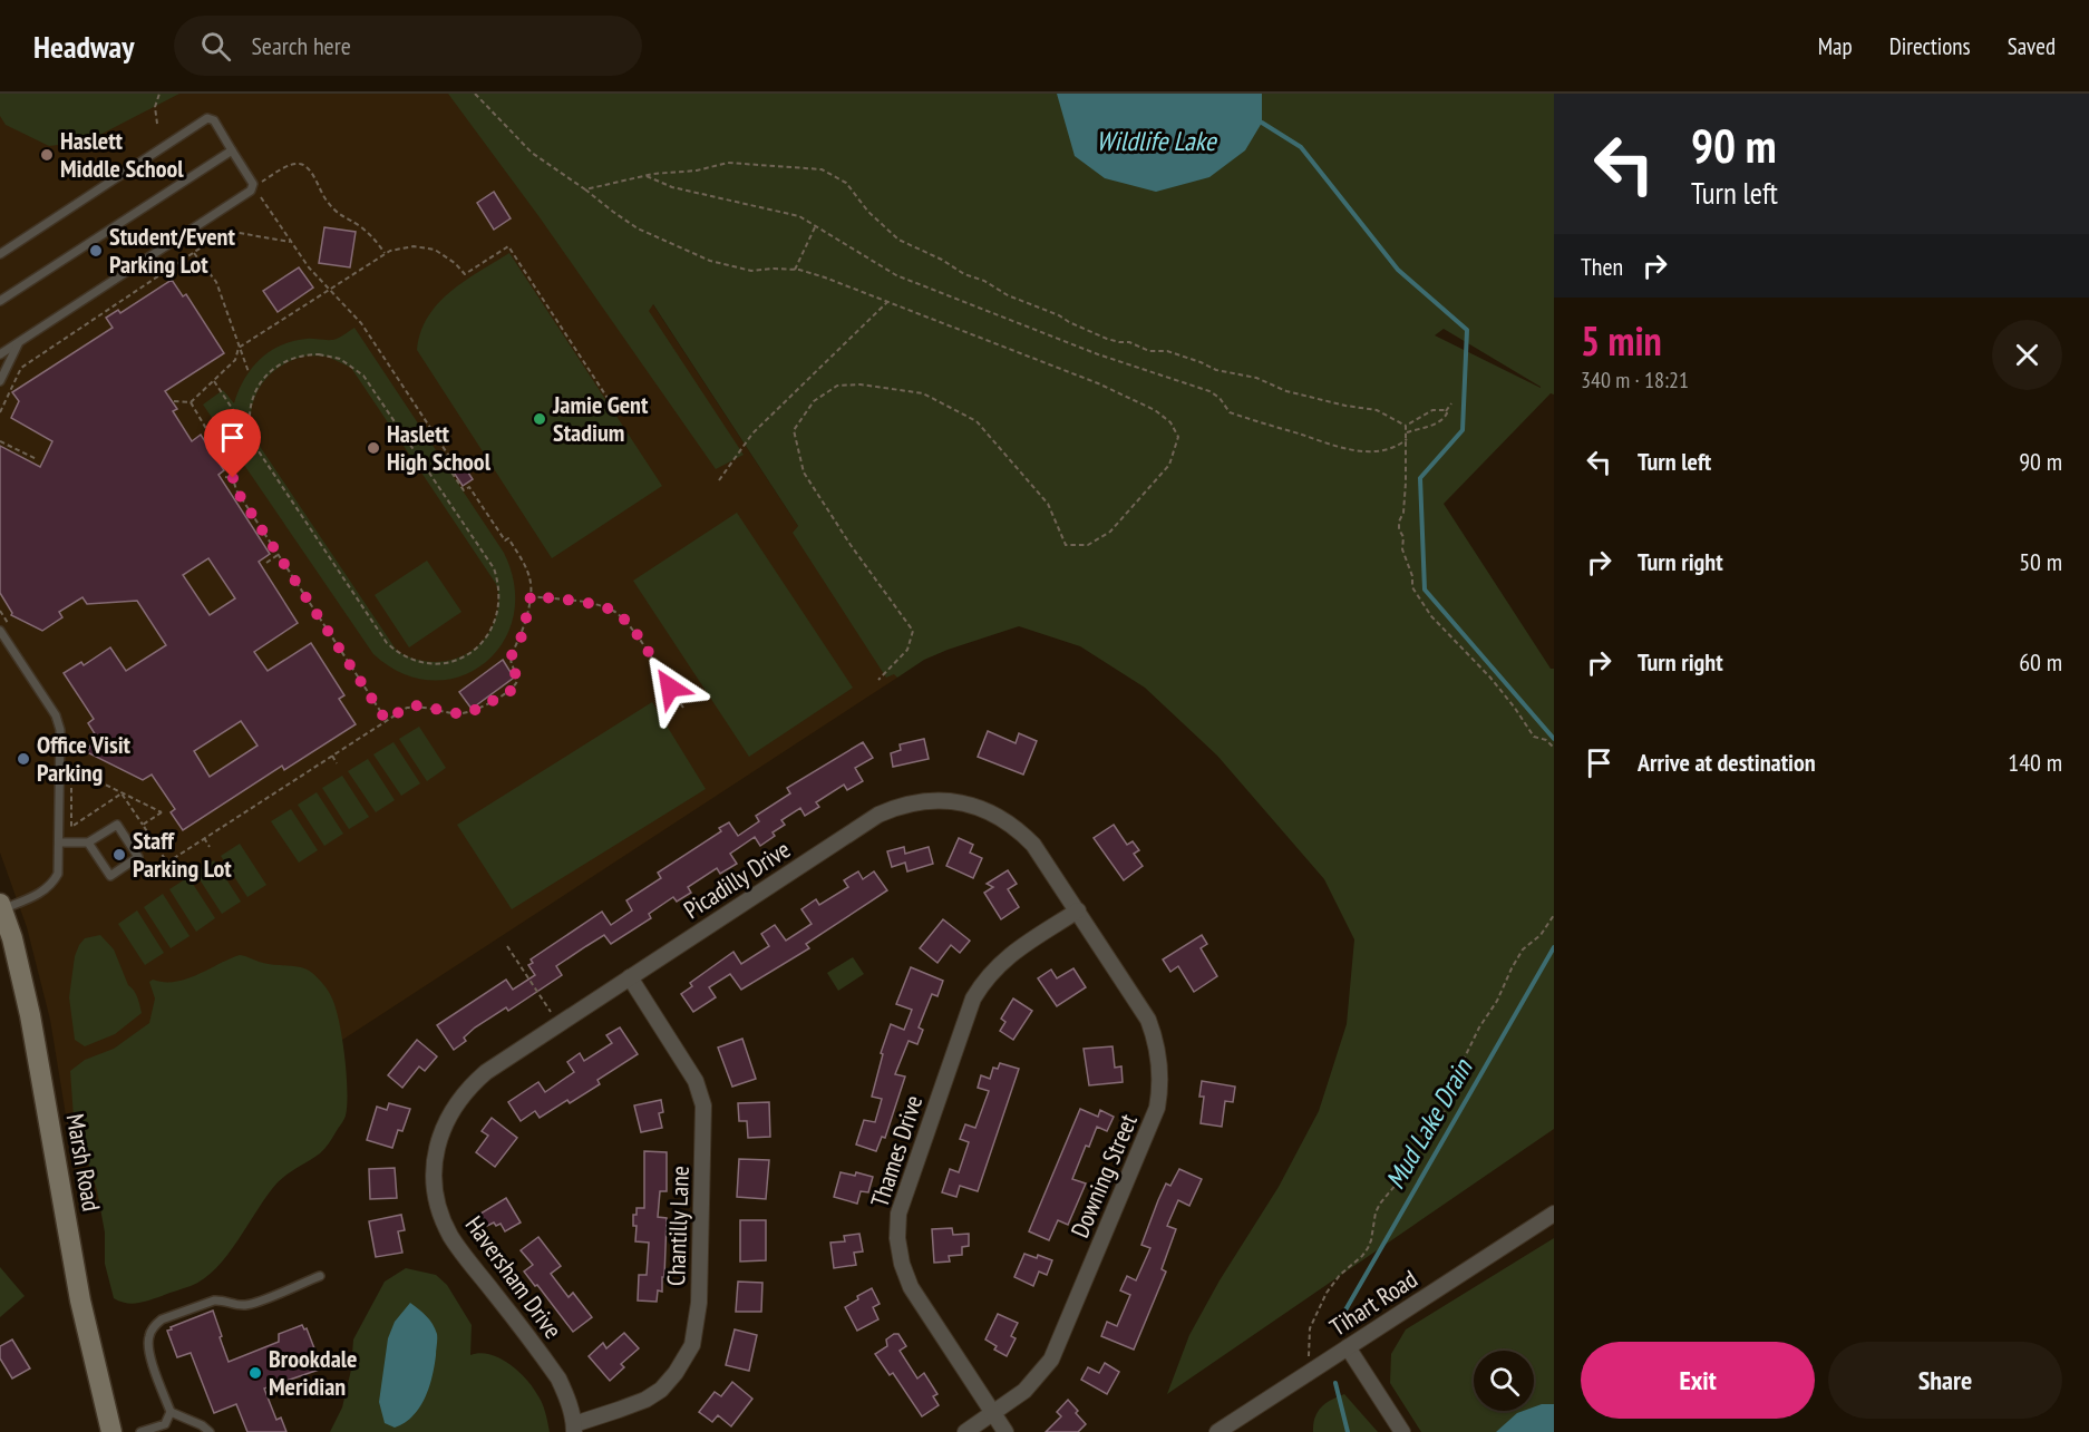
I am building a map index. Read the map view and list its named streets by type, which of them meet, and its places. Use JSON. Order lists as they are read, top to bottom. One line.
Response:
{"streets":{"main road":["Marsh Road"],"street":["Picadilly Drive","Thames Drive","Downing Street","Chantilly Lane","Haversham Drive","Tihart Road"]},"crossings":[["Picadilly Drive","Thames Drive"],["Picadilly Drive","Downing Street"],["Picadilly Drive","Chantilly Lane"],["Picadilly Drive","Haversham Drive"],["Thames Drive","Downing Street"],["Chantilly Lane","Haversham Drive"]],"water":["Wildlife Lake","Mud Lake Drain"],"places":["Haslett Middle School","Student/Event Parking Lot","Jamie Gent Stadium","Haslett High School","Office Visit Parking","Staff Parking Lot","Brookdale Meridian"],"page":{"header":"Headway","search":"Search here","nav":["Map","Directions","Saved"],"turn":["90 m","Turn left"],"then":"Then","heading":["5 min","340 m · 18:21"],"list":[{"name":"Turn left","value":"90 m"},{"name":"Turn right","value":"50 m"},{"name":"Turn right","value":"60 m"},{"name":"Arrive at destination","value":"140 m"}],"buttons":["Exit","Share"]}}
